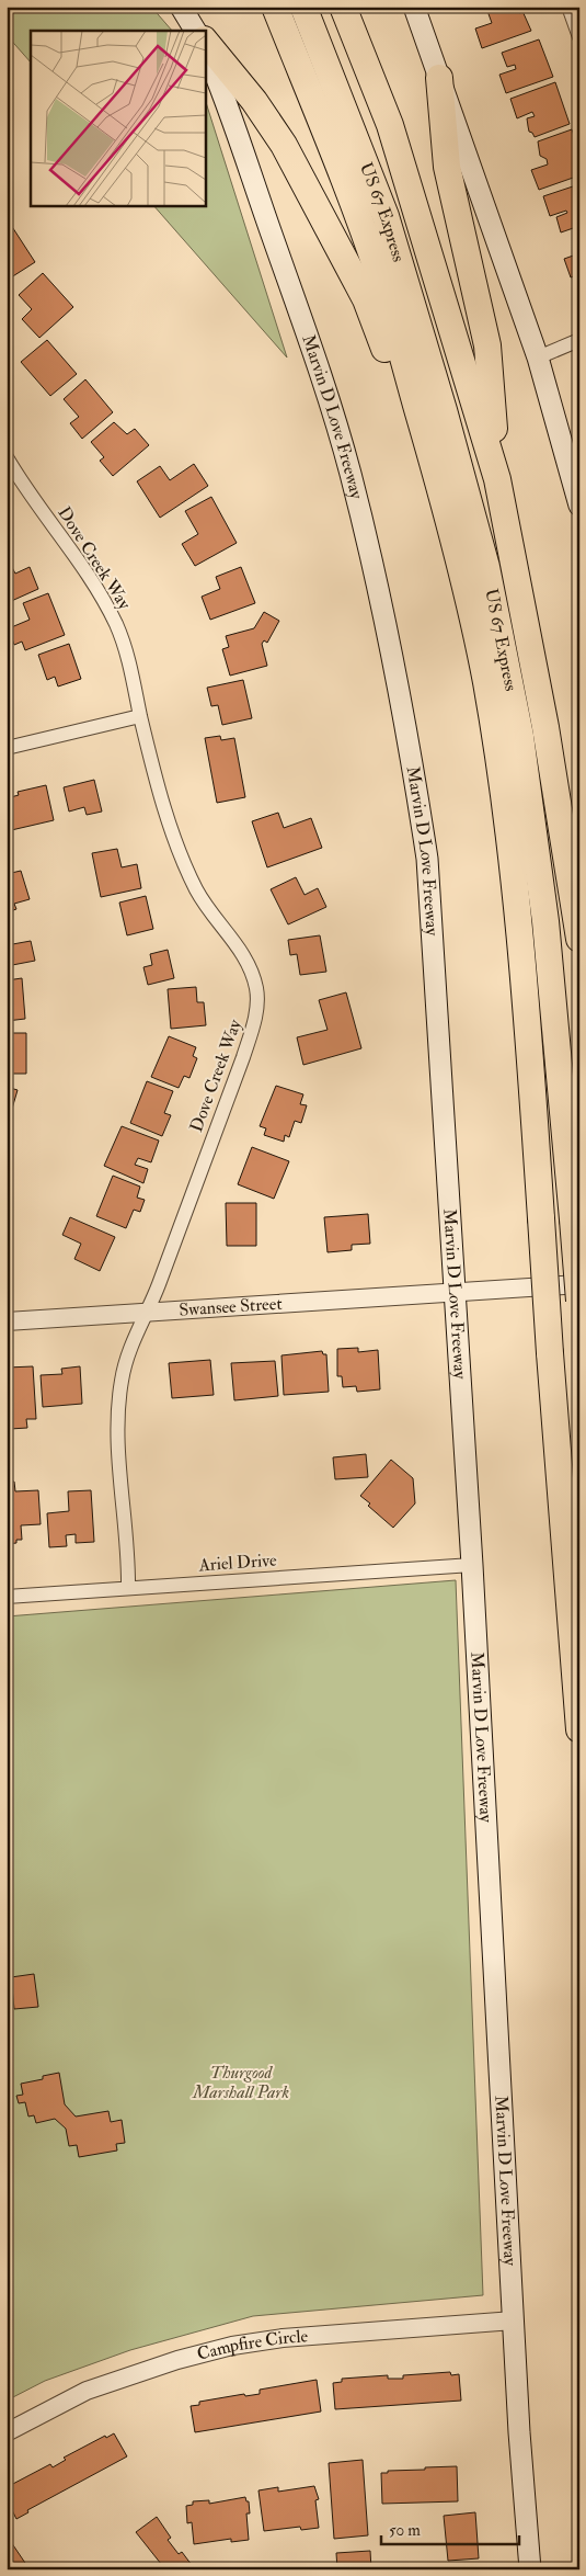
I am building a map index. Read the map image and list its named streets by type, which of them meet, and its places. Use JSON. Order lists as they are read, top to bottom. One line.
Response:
{"streets":{"highway":["US 67 Express"],"main road":["Marvin D Love Freeway"],"street":["Dove Creek Way","Swansee Street","Ariel Drive","Campfire Circle"]},"crossings":[["Marvin D Love Freeway","Swansee Street"],["Marvin D Love Freeway","Ariel Drive"],["Marvin D Love Freeway","Campfire Circle"],["Dove Creek Way","Swansee Street"],["Dove Creek Way","Ariel Drive"]],"parks":["Thurgood Marshall Park"],"scale_bar":"50 m"}
